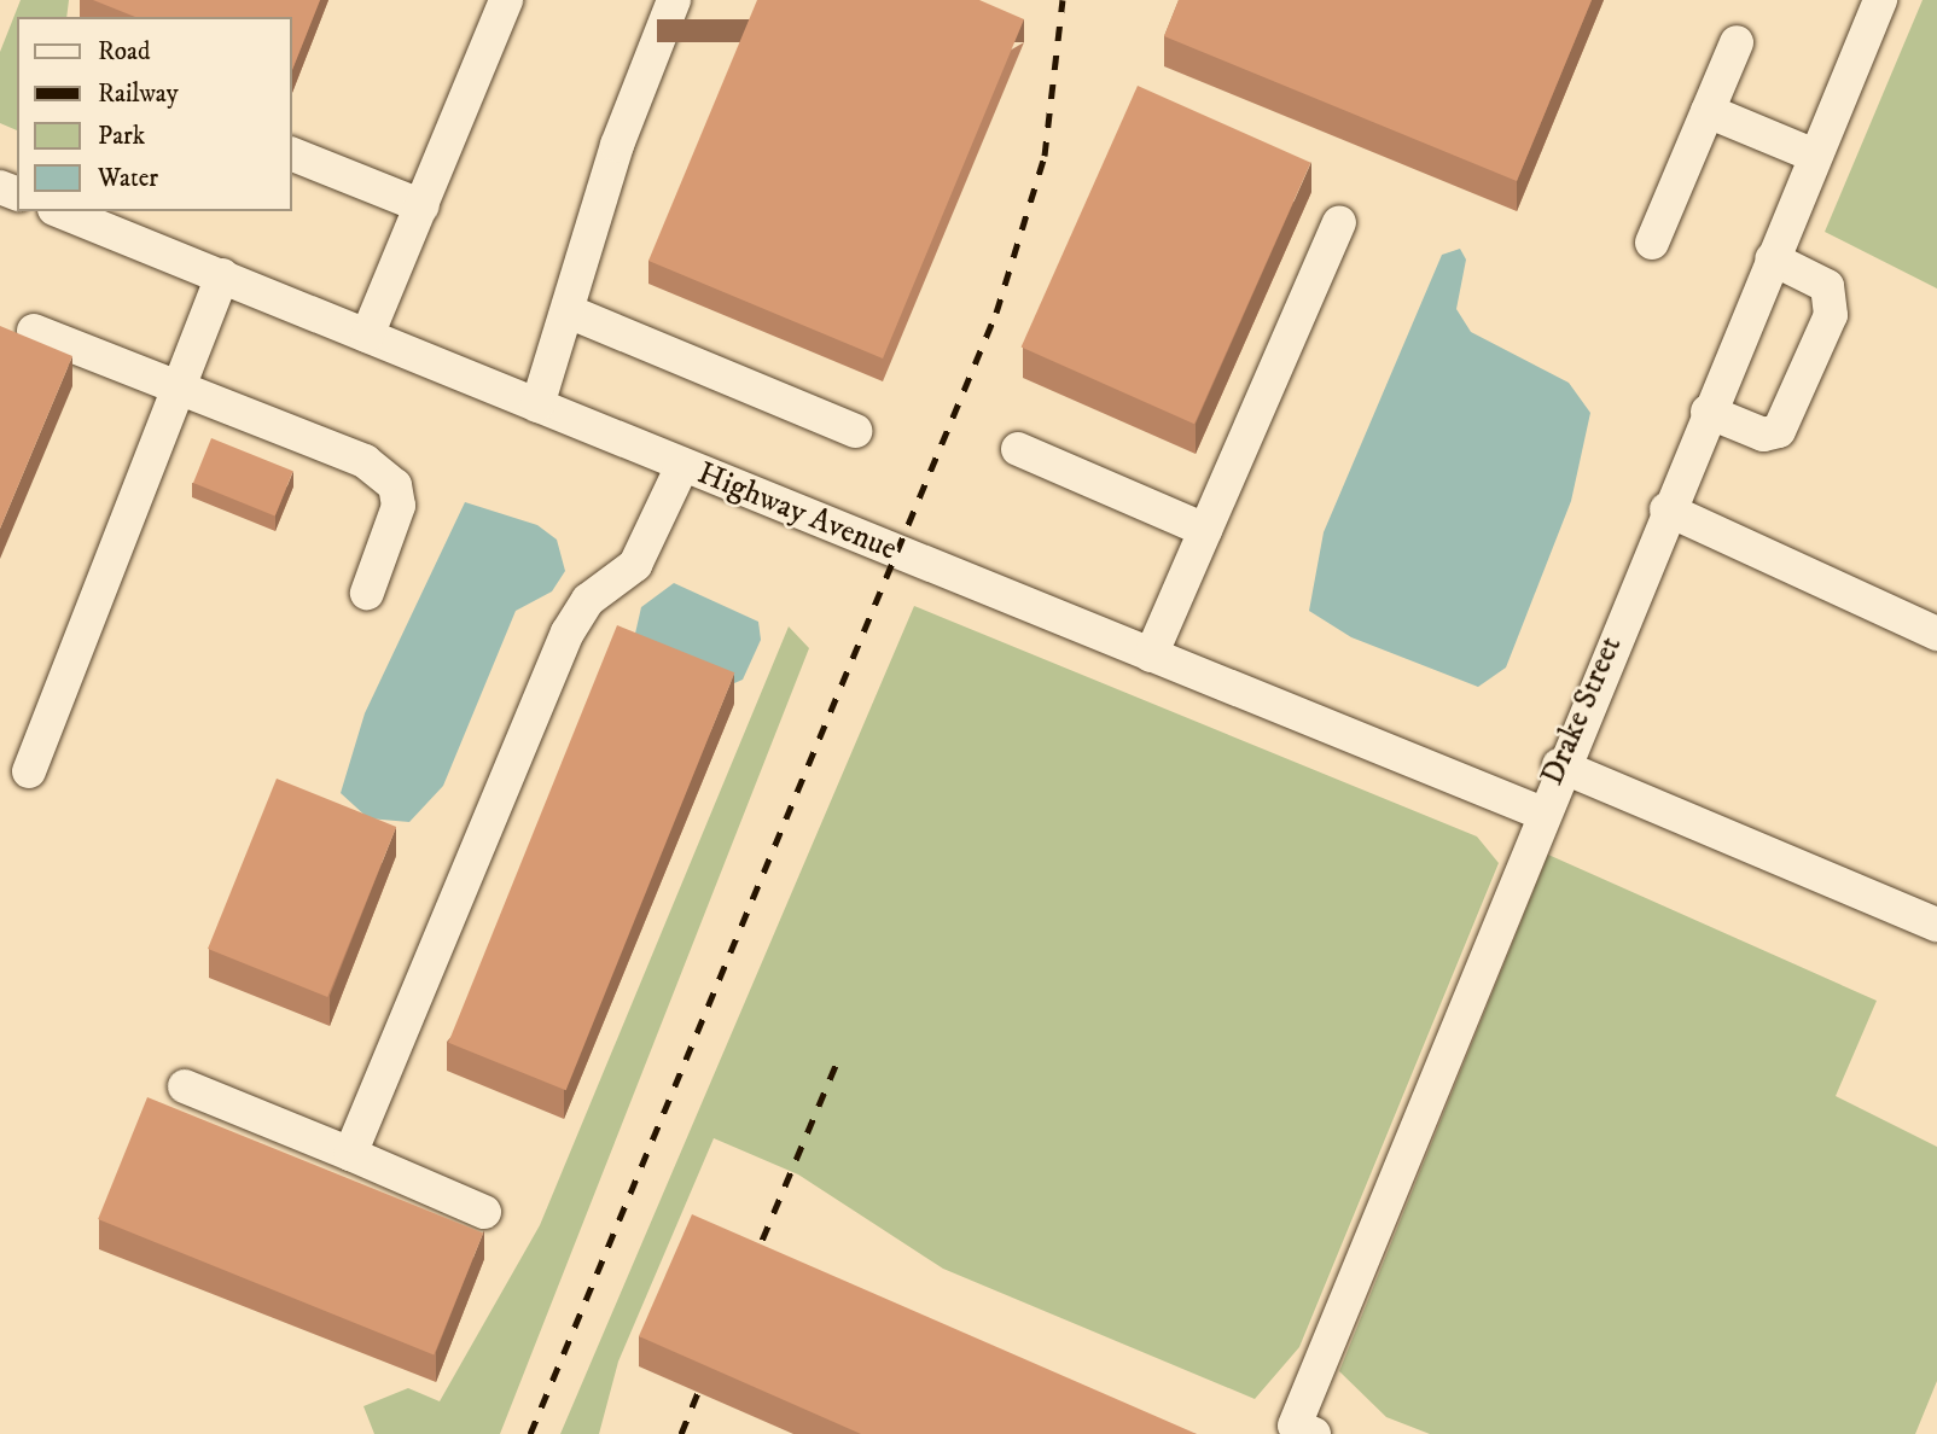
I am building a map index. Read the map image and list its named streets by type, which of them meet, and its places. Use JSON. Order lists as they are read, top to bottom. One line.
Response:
{"streets":{"street":["Highway Avenue","Drake Street"]},"crossings":[["Highway Avenue","Drake Street"]],"legend":["Road","Railway","Park","Water"]}
